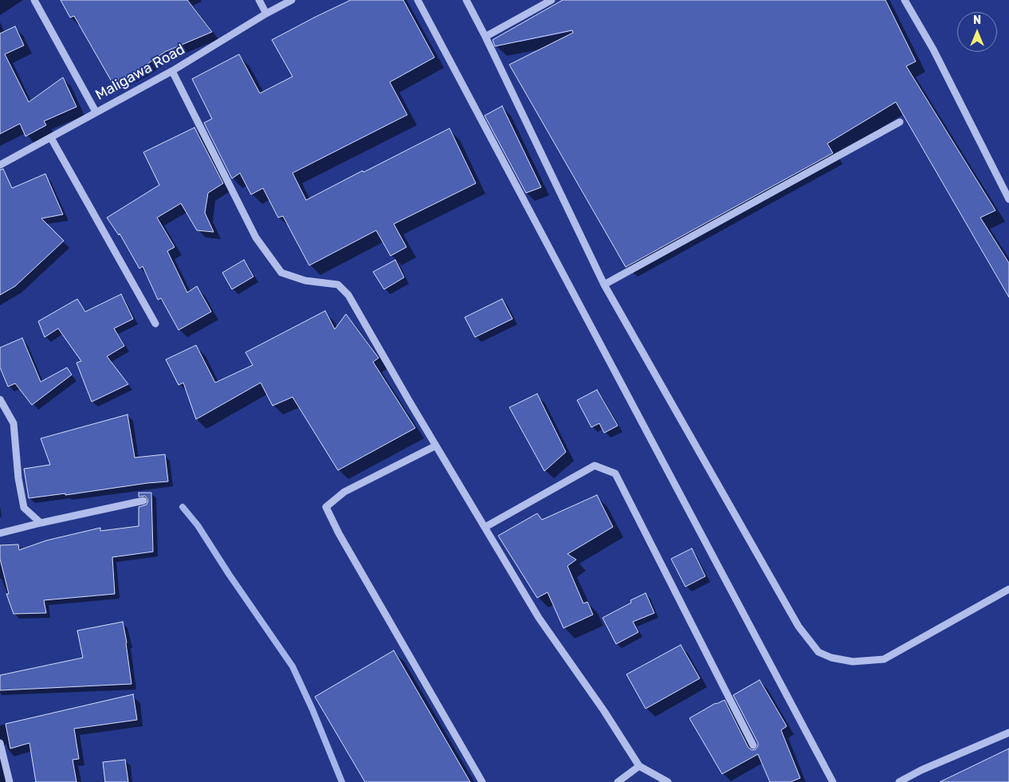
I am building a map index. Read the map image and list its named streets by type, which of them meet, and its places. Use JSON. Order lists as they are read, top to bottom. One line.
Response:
{"streets":{"street":["Maligawa Road"]},"north":"top"}
